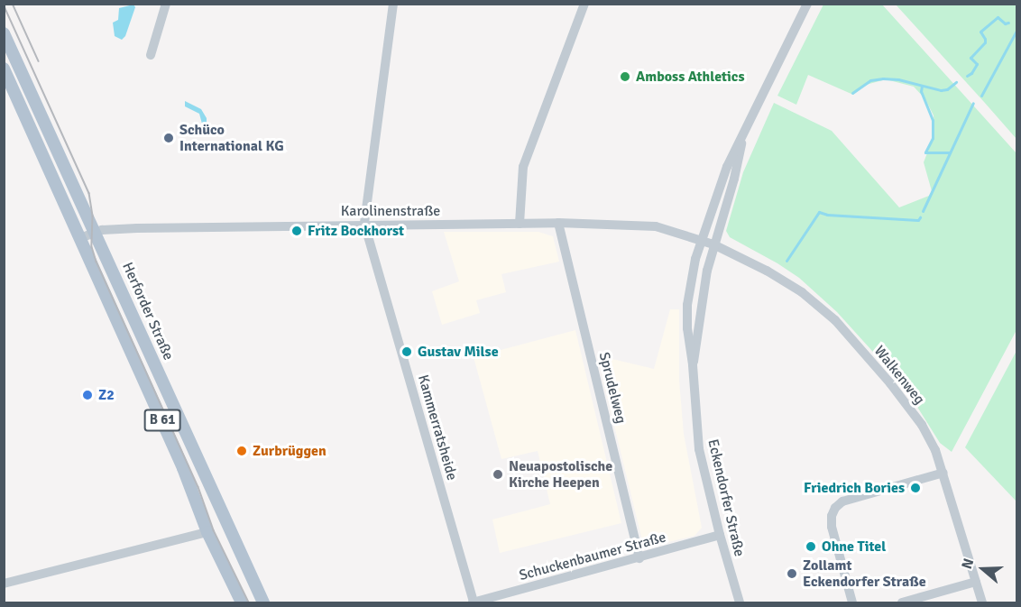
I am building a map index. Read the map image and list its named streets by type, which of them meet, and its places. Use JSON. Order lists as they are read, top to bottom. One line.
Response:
{"streets":{"main road":["Herforder Straße","B 61"],"street":["Karolinenstraße","Walkenweg","Sprudelweg","Kammerratsheide","Eckendorfer Straße","Schuckenbaumer Straße"]},"crossings":[["Karolinenstraße","Herforder Straße"],["Karolinenstraße","Walkenweg"],["Karolinenstraße","Sprudelweg"],["Karolinenstraße","B 61"],["Karolinenstraße","Kammerratsheide"],["Karolinenstraße","Eckendorfer Straße"],["Walkenweg","Eckendorfer Straße"],["Sprudelweg","Schuckenbaumer Straße"],["Kammerratsheide","Schuckenbaumer Straße"],["Eckendorfer Straße","Schuckenbaumer Straße"]],"places":["Amboss Athletics","Schüco International KG","Fritz Bockhorst","Gustav Milse","Z2","Zurbrüggen","Neuapostolische Kirche Heepen","Friedrich Bories","Ohne Titel","Zollamt Eckendorfer Straße"],"north":"left"}
